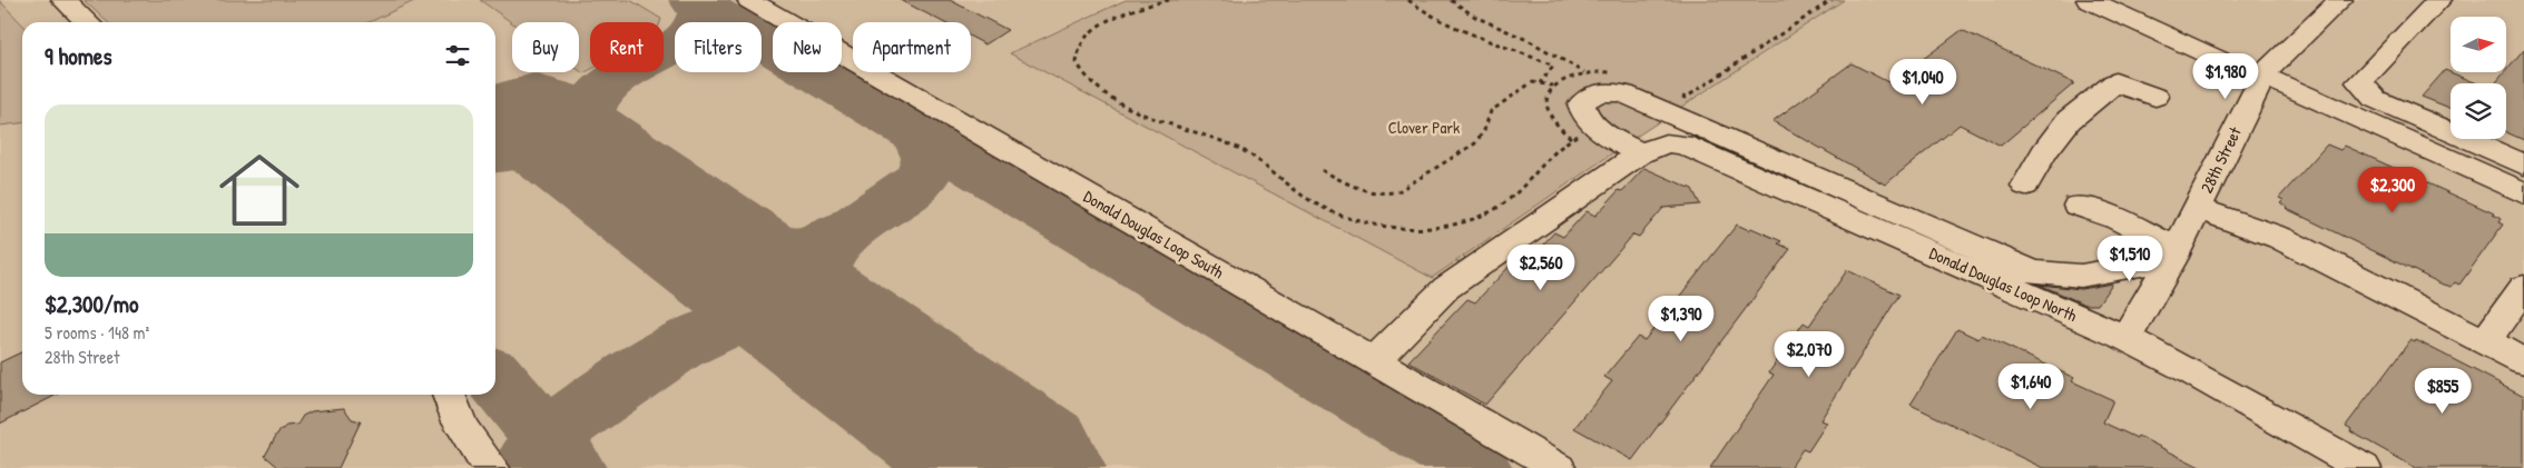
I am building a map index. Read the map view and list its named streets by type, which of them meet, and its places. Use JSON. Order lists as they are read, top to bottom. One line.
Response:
{"streets":{"street":["28th Street","Donald Douglas Loop South","Donald Douglas Loop North"]},"crossings":[["28th Street","Donald Douglas Loop North"],["Donald Douglas Loop South","Donald Douglas Loop North"]],"parks":["Clover Park"],"north":"right","page":{"chip":["Buy","Rent","Filters","New","Apartment"],"heading":"9 homes","price":["$1,980","$1,040","$2,300","$1,510","$2,560","$1,390","$2,070","$1,640","$855"],"list":[{"name":"$2,300/mo","note":"5 rooms · 148 m² · 28th Street"}]}}
